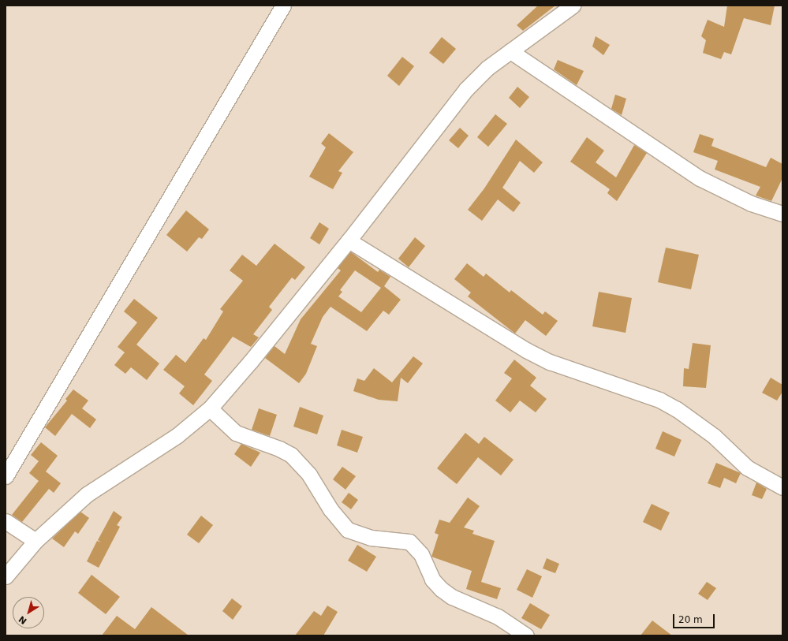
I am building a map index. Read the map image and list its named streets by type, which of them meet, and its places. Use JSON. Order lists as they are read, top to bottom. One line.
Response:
{"scale_bar":"20 m","north":"bottom left"}
